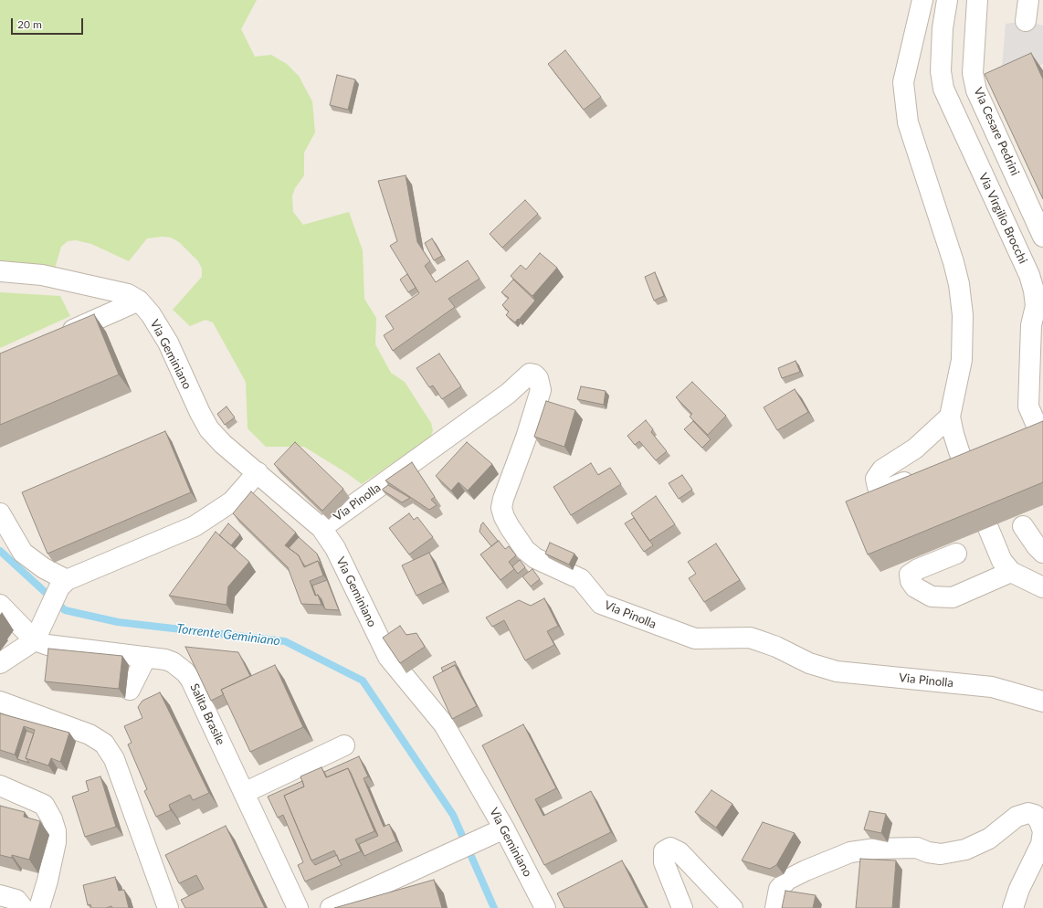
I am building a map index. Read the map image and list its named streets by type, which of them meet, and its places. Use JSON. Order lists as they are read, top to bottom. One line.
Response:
{"streets":{"street":["Via Cesare Pedrini","Via Virgilio Brocchi","Via Geminiano","Via Pinolla","Salita Brasile"]},"crossings":[["Via Geminiano","Via Pinolla"]],"water":["Torrente Geminiano"],"scale_bar":"20 m"}
